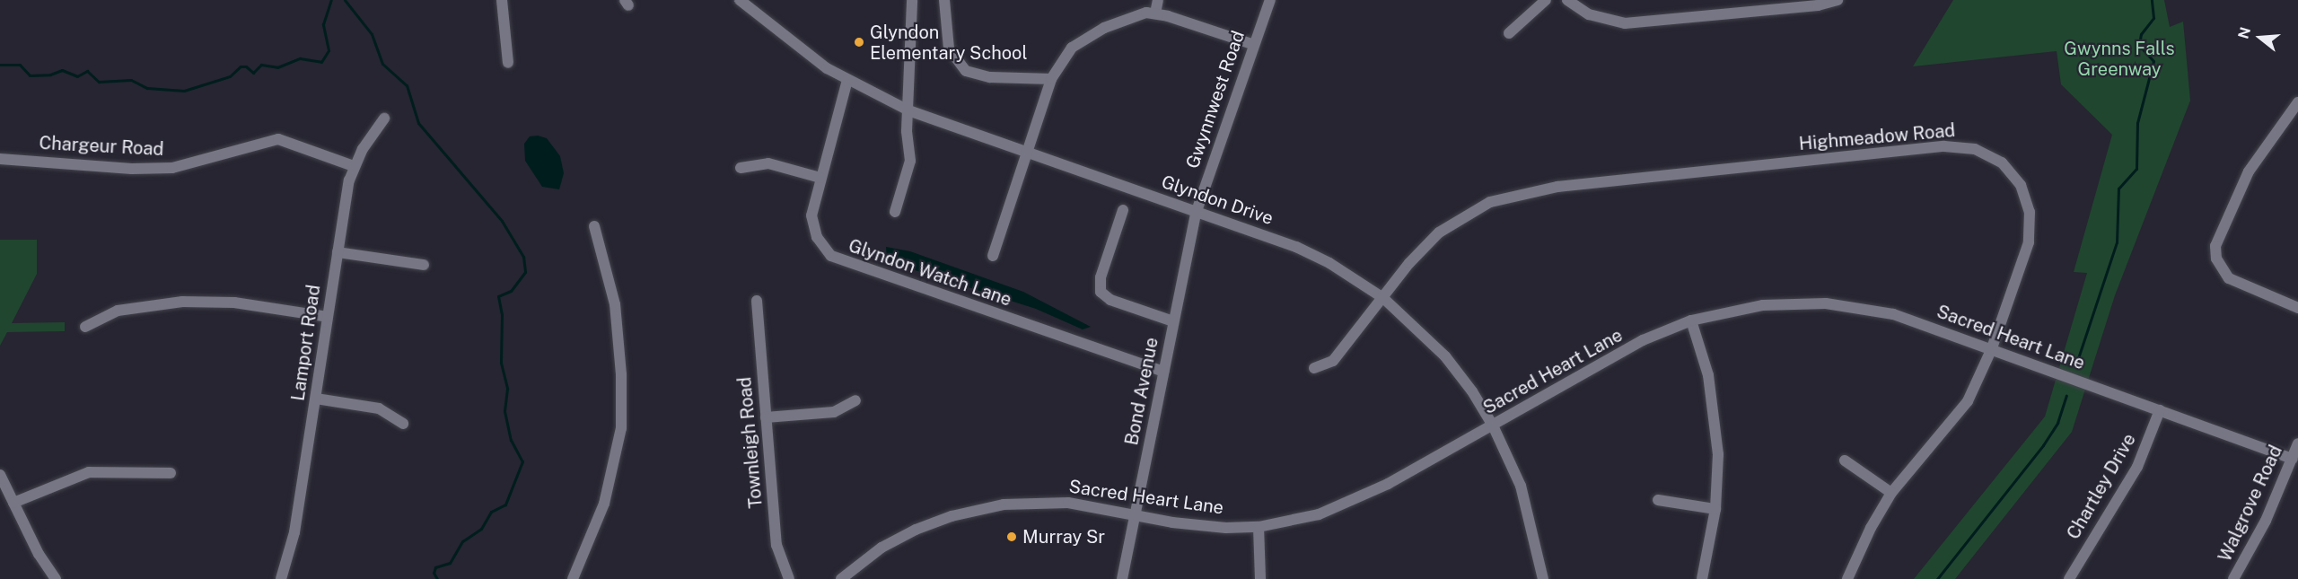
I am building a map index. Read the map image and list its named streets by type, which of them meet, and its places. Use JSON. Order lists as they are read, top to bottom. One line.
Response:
{"streets":{"street":["Gwynnwest Road","Highmeadow Road","Chargeur Road","Glyndon Drive","Glyndon Watch Lane","Sacred Heart Lane","Lamport Road","Bond Avenue","Townleigh Road","Chartley Drive","Walgrove Road"]},"crossings":[["Gwynnwest Road","Glyndon Drive"],["Gwynnwest Road","Bond Avenue"],["Highmeadow Road","Glyndon Drive"],["Highmeadow Road","Sacred Heart Lane"],["Chargeur Road","Lamport Road"],["Glyndon Drive","Glyndon Watch Lane"],["Glyndon Drive","Sacred Heart Lane"],["Glyndon Drive","Bond Avenue"],["Glyndon Watch Lane","Bond Avenue"],["Sacred Heart Lane","Bond Avenue"],["Sacred Heart Lane","Chartley Drive"],["Sacred Heart Lane","Walgrove Road"]],"parks":["Gwynns Falls Greenway"],"places":["Glyndon Elementary School","Murray Sr"],"north":"left"}
